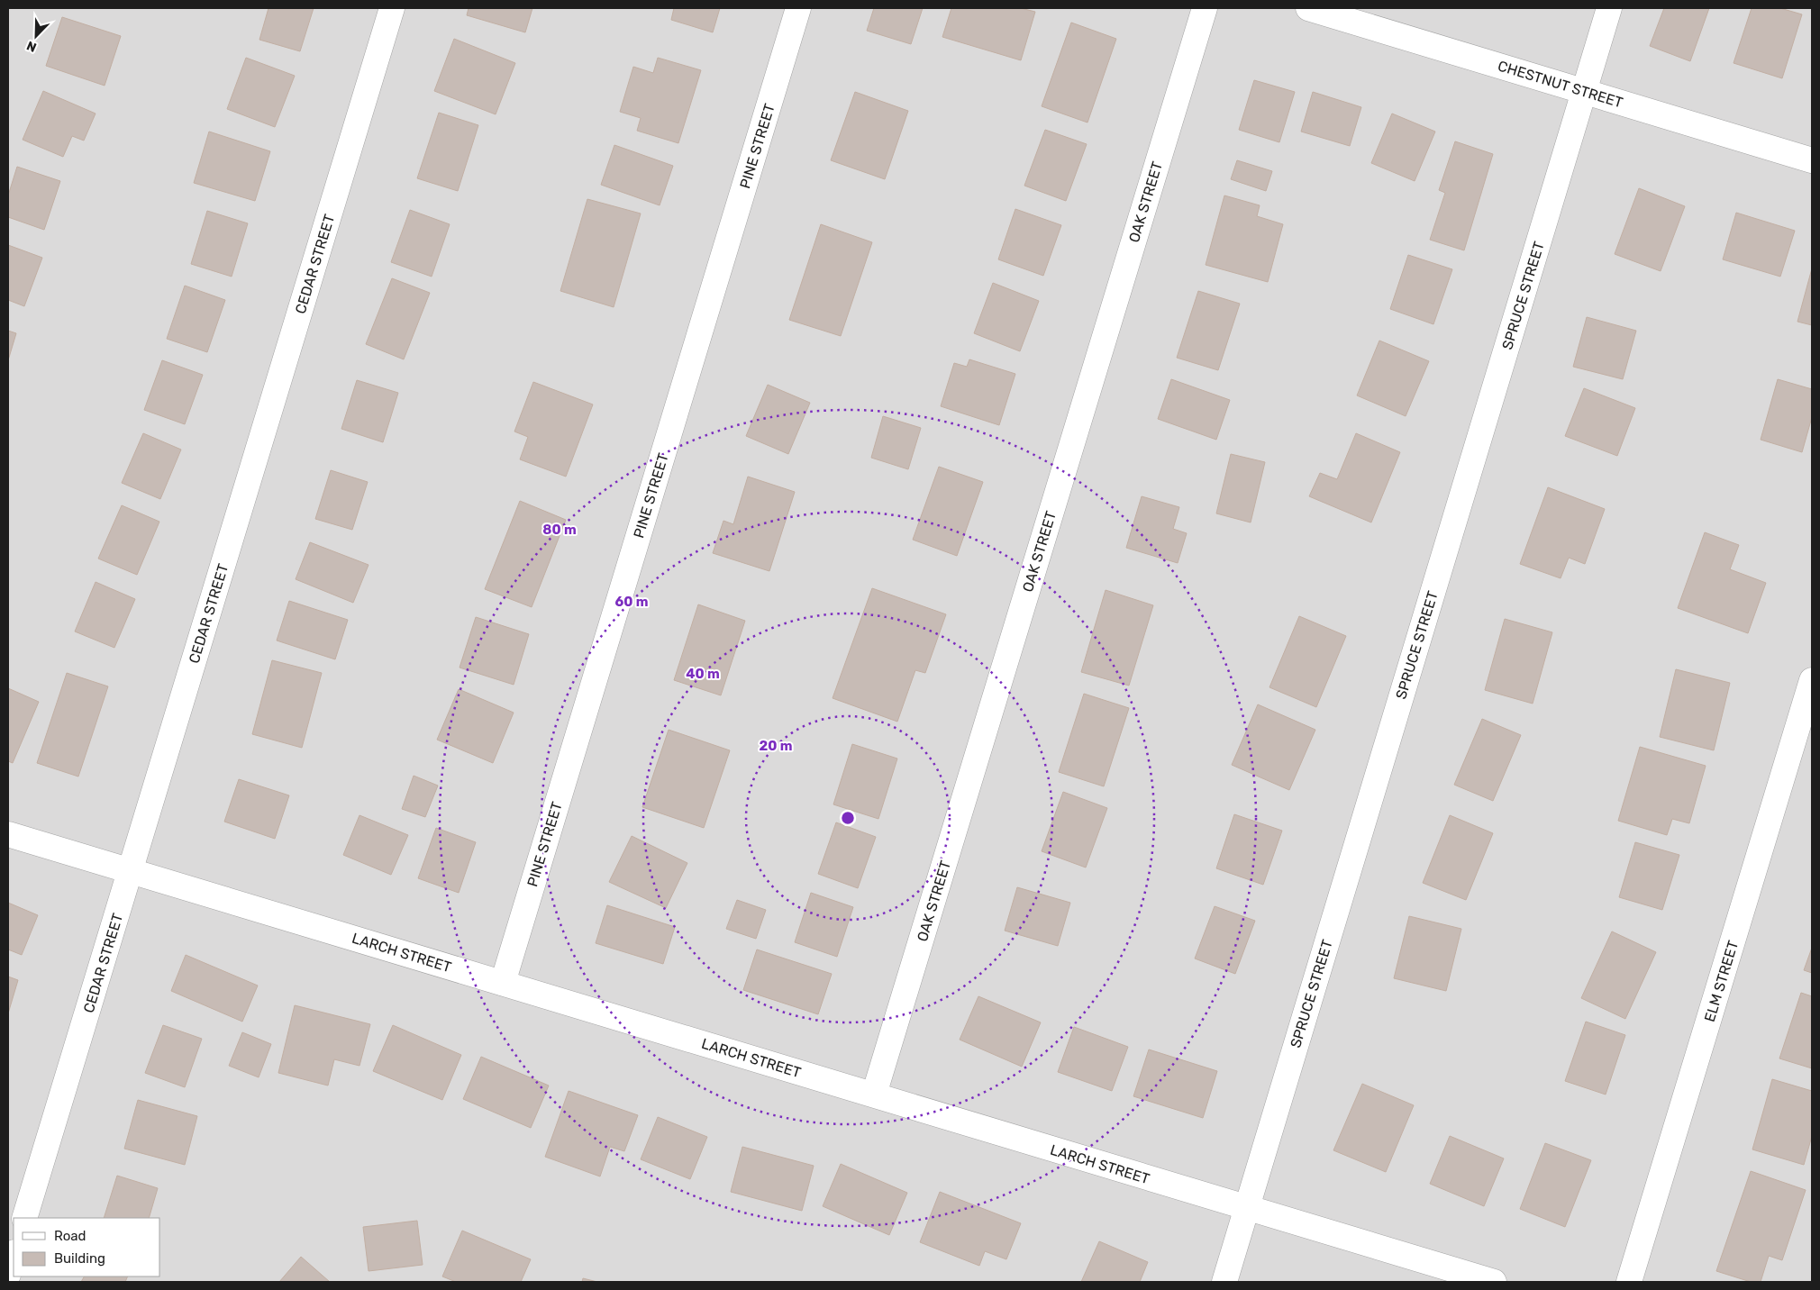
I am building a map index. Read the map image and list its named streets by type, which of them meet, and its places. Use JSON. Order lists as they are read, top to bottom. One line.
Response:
{"streets":{"street":["CHESTNUT STREET","PINE STREET","OAK STREET","CEDAR STREET","SPRUCE STREET","LARCH STREET","ELM STREET"]},"crossings":[["CHESTNUT STREET","SPRUCE STREET"],["PINE STREET","LARCH STREET"],["OAK STREET","LARCH STREET"],["CEDAR STREET","LARCH STREET"],["SPRUCE STREET","LARCH STREET"]],"legend":["Road","Building"],"north":"bottom left","rings":["80 m","60 m","40 m","20 m"]}
